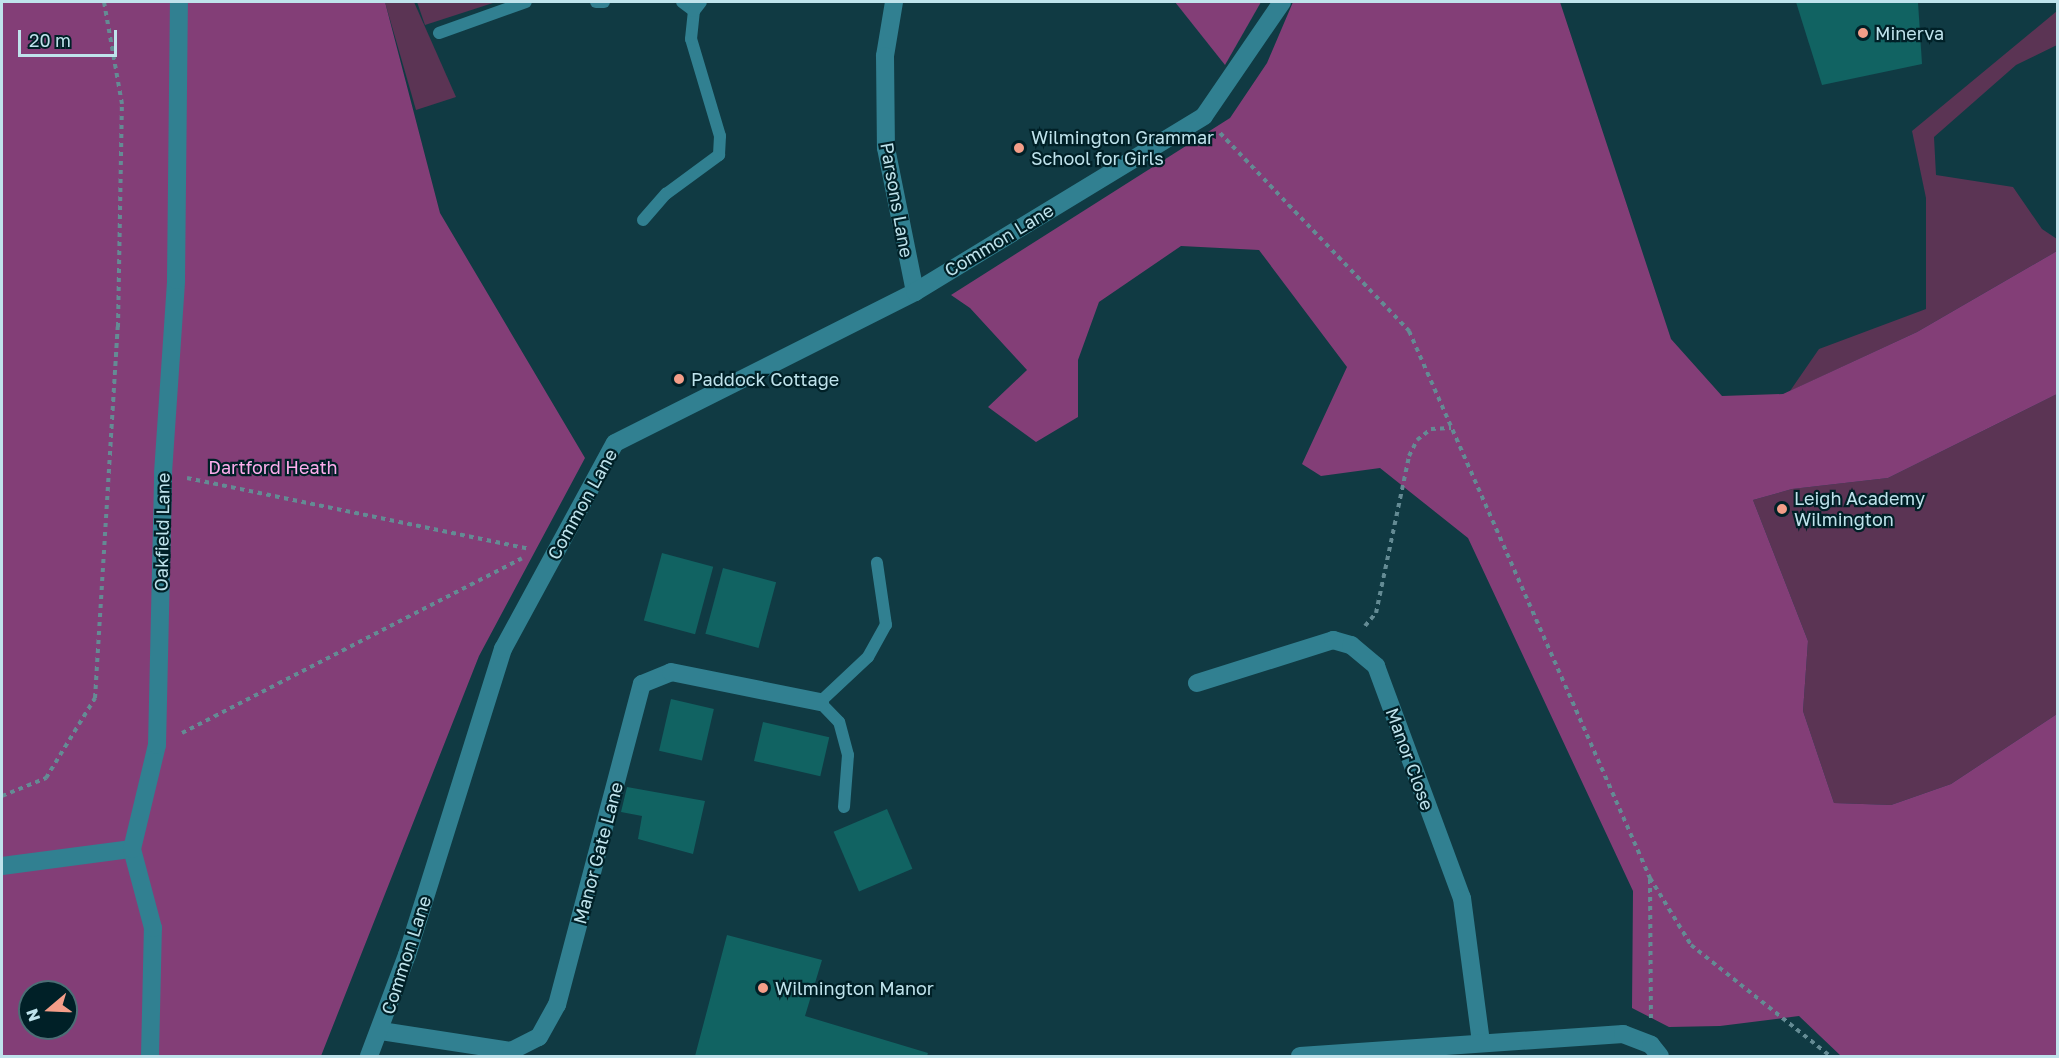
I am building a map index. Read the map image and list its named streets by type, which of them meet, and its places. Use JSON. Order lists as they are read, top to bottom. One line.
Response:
{"streets":{"street":["Parsons Lane","Common Lane","Oakfield Lane","Manor Close","Manor Gate Lane"]},"crossings":[["Parsons Lane","Common Lane"],["Common Lane","Manor Gate Lane"]],"parks":["Dartford Heath"],"places":["Minerva","Wilmington Grammar School for Girls","Paddock Cottage","Leigh Academy Wilmington","Wilmington Manor"],"scale_bar":"20 m","north":"left"}
